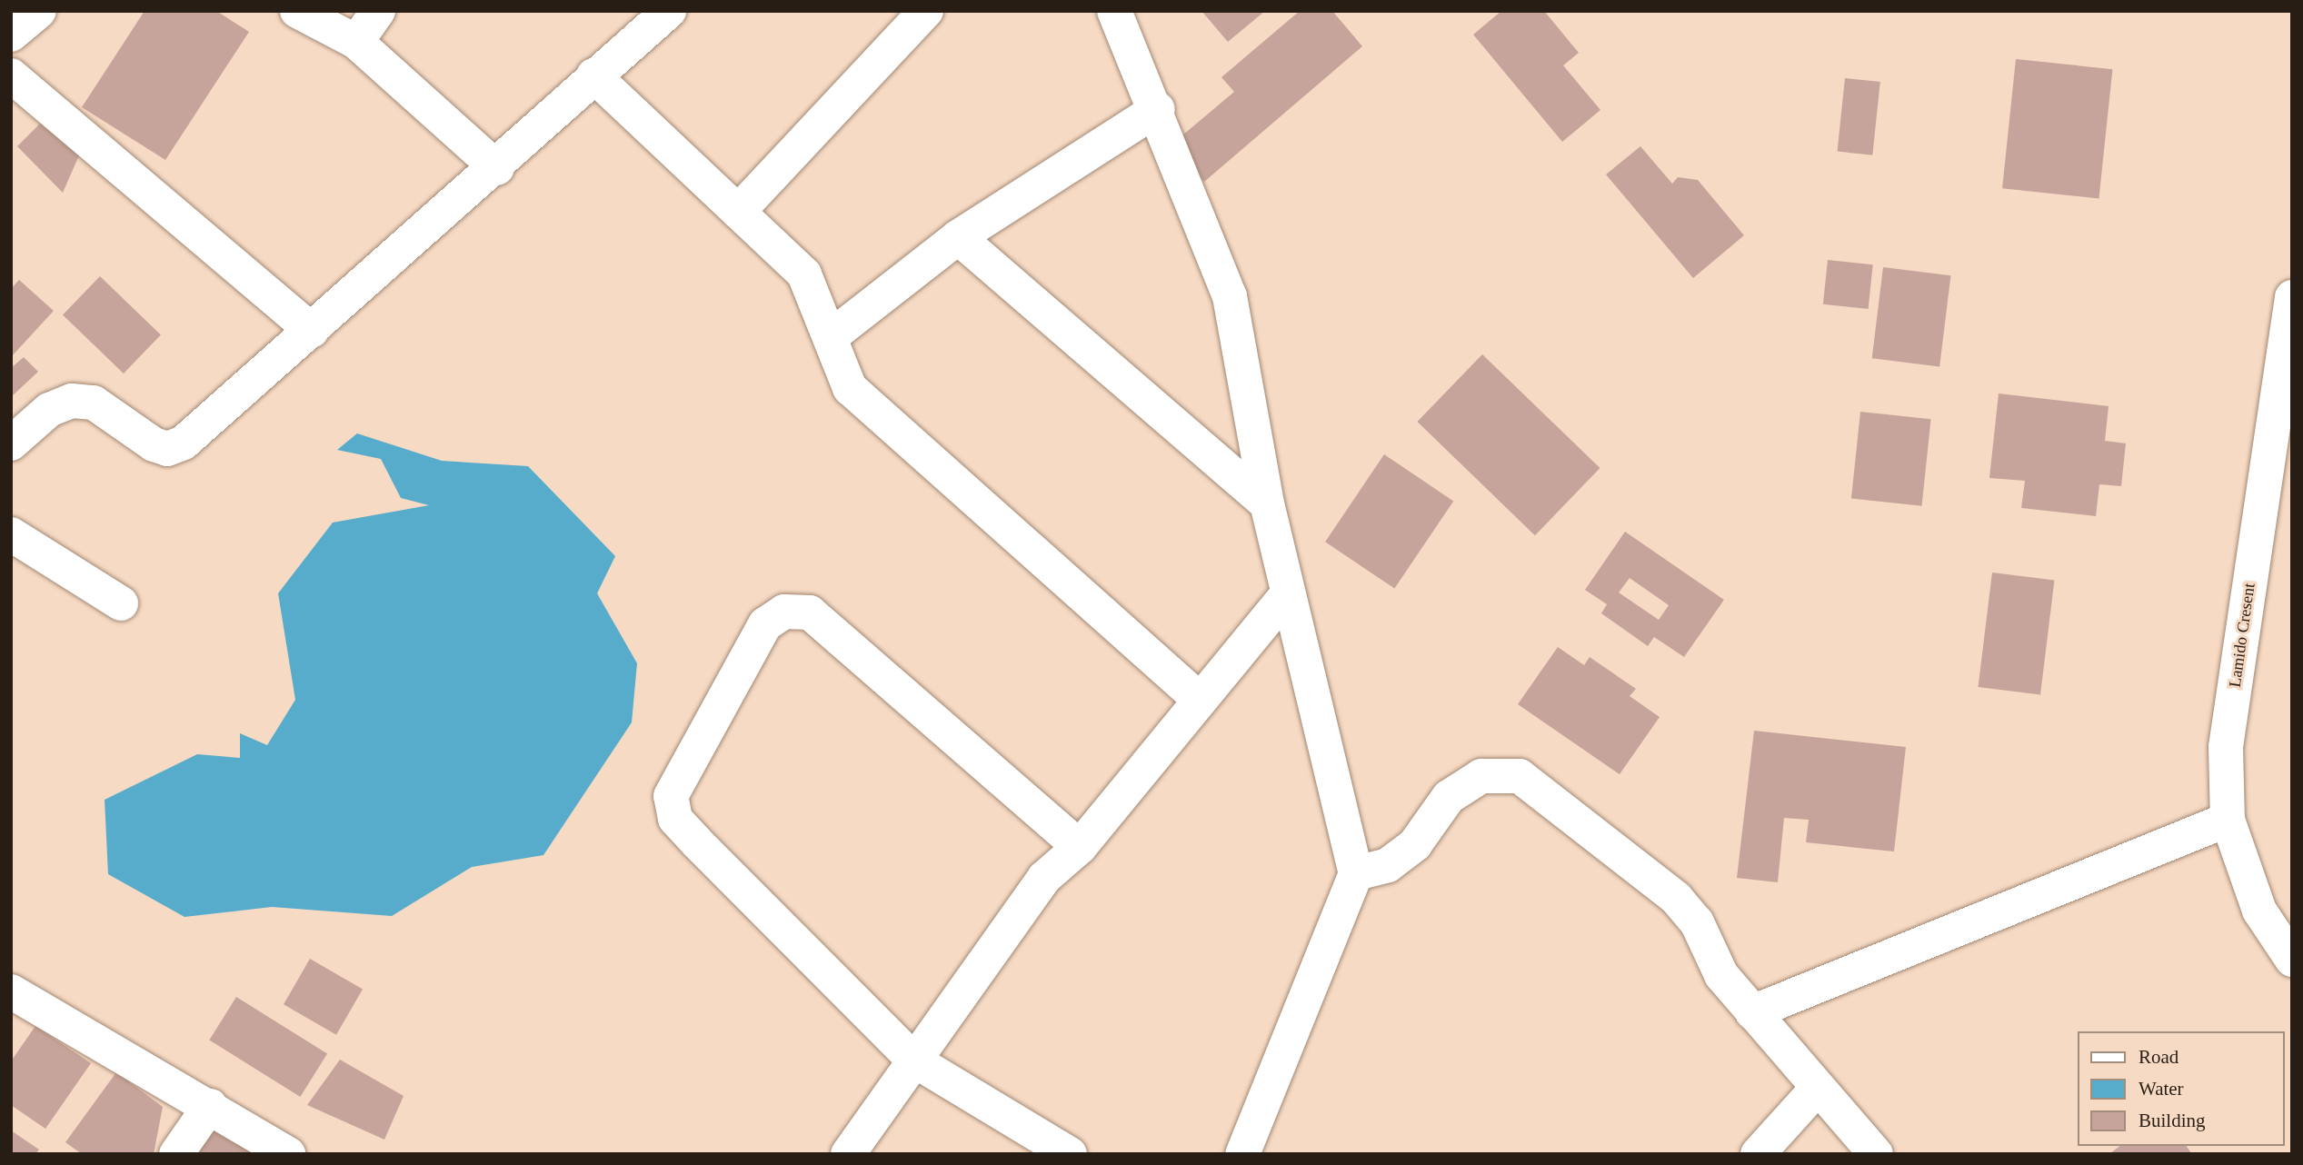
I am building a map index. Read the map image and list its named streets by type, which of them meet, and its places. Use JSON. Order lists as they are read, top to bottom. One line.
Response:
{"streets":{"street":["Lamido Cresent"]},"legend":["Road","Water","Building"]}
